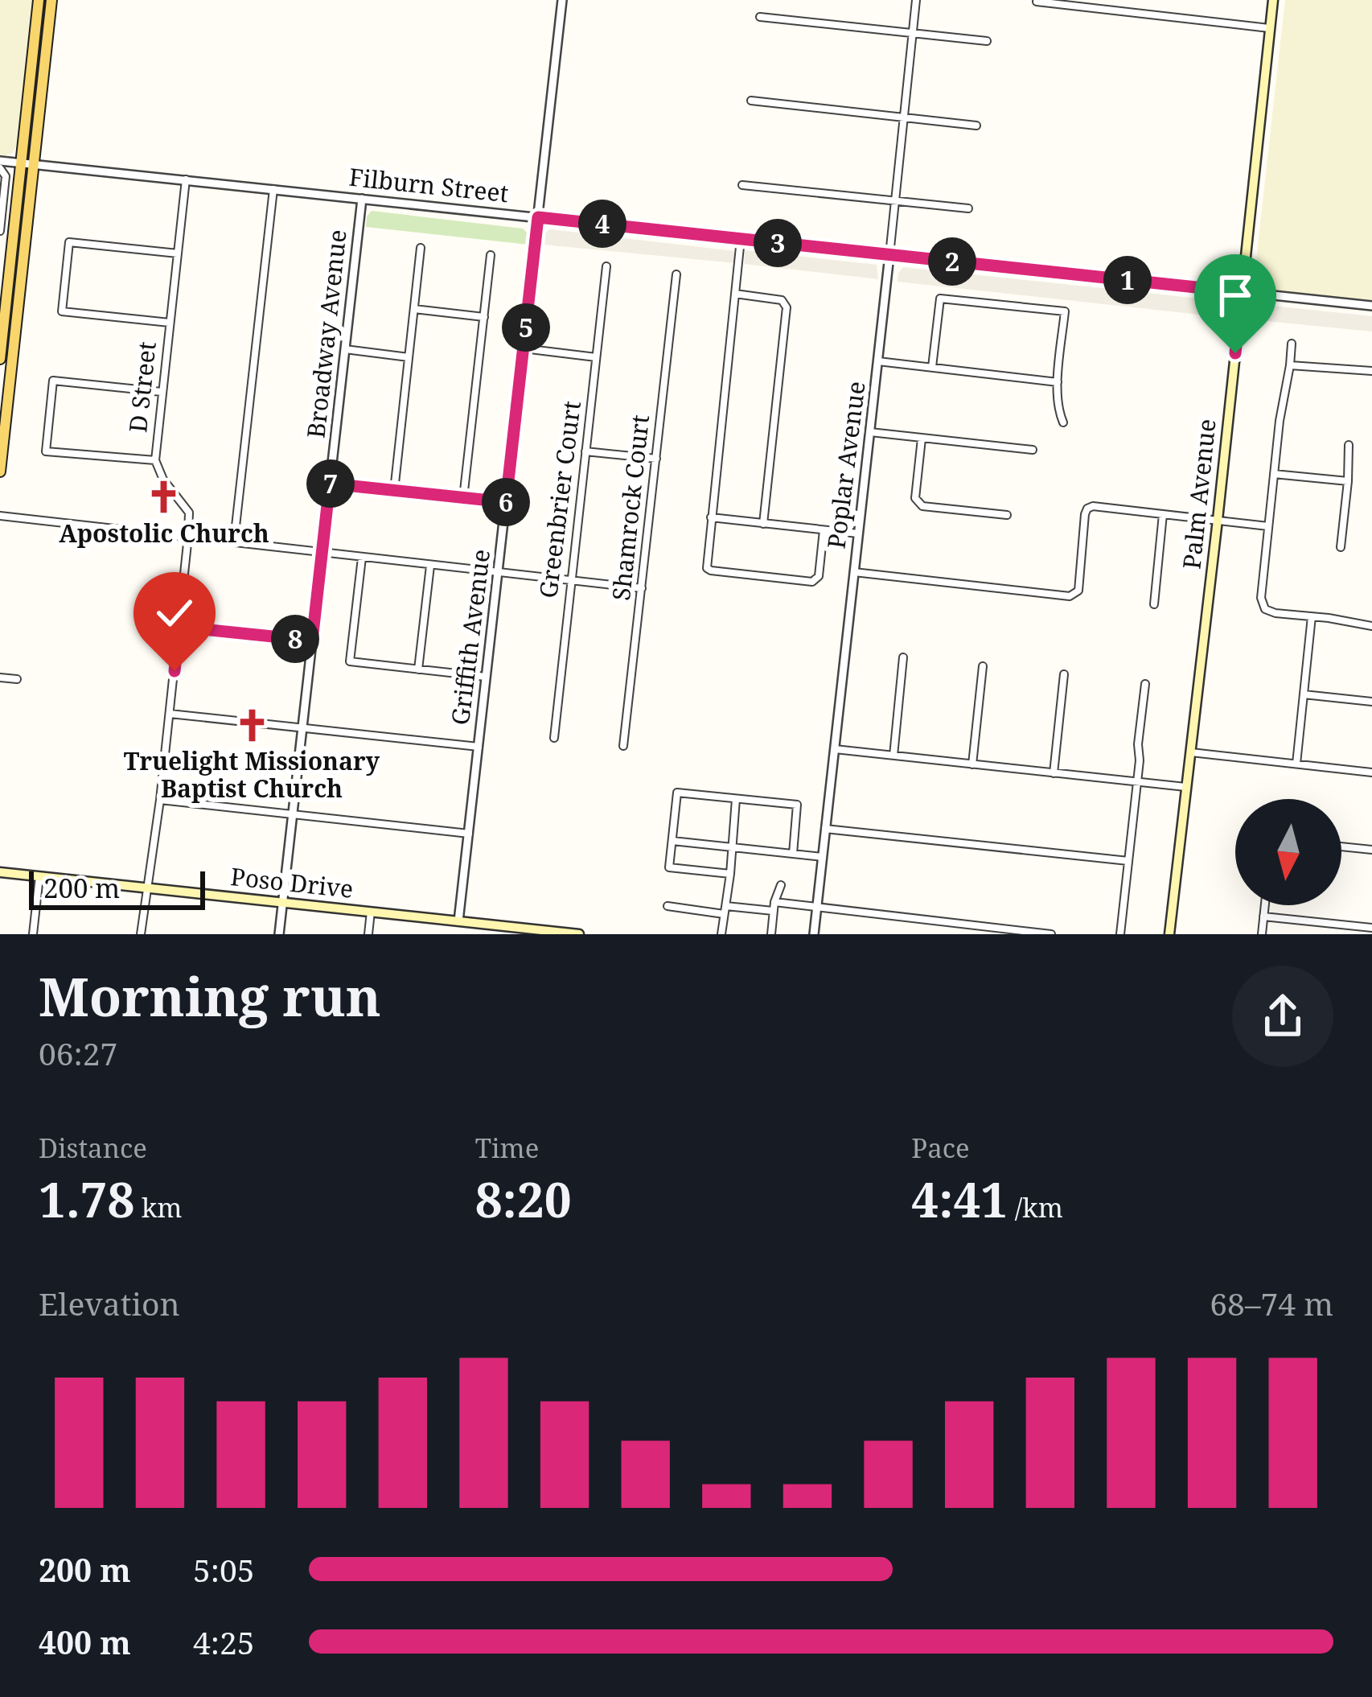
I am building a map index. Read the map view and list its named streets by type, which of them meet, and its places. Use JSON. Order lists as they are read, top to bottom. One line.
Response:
{"streets":{"main road":["Palm Avenue","Griffith Avenue","Poso Drive"],"street":["Filburn Street","Broadway Avenue","D Street","Poplar Avenue","Greenbrier Court","Shamrock Court"]},"crossings":[["Filburn Street","Broadway Avenue"],["Filburn Street","D Street"],["Filburn Street","Poplar Avenue"],["Filburn Street","Palm Avenue"],["Filburn Street","Griffith Avenue"],["Broadway Avenue","Poso Drive"],["D Street","Poso Drive"],["Griffith Avenue","Poso Drive"]],"places":{"church":["Apostolic Church","Truelight Missionary Baptist Church"]},"scale_bar":"200 m","north":"bottom","page":{"pins":["4","3","2","1","5","7","6","8"],"scale":"200 m","heading":["Morning run","06:27"],"stats":[["Distance","1.78 km"],["Time","8:20"],["Pace","4:41 /km"]],"chart":["Elevation","68–74 m"],"list":[{"name":"200 m","note":"5:05"},{"name":"400 m","note":"4:25"}]}}
